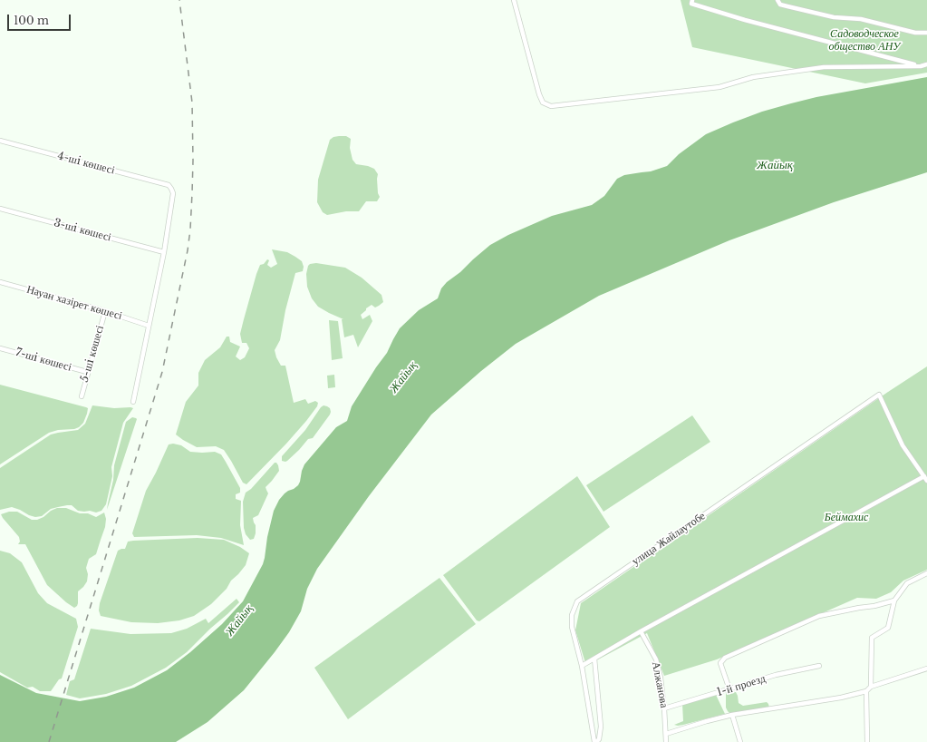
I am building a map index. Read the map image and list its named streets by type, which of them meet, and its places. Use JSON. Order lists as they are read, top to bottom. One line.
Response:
{"streets":{"street":["4-шi көшесі","3-шi көшесі","Науан хазірет көшесі","5-шi көшесі","7-шi көшесі","улица Жайлаутобе","Алжанова","1-й проезд"]},"crossings":[["4-шi көшесі","3-шi көшесі"],["Науан хазірет көшесі","5-шi көшесі"],["5-шi көшесі","7-шi көшесі"],["Алжанова","1-й проезд"]],"water":["Жайық"],"parks":["Садоводческое общество АНУ","Беймахис"],"scale_bar":"100 m"}
